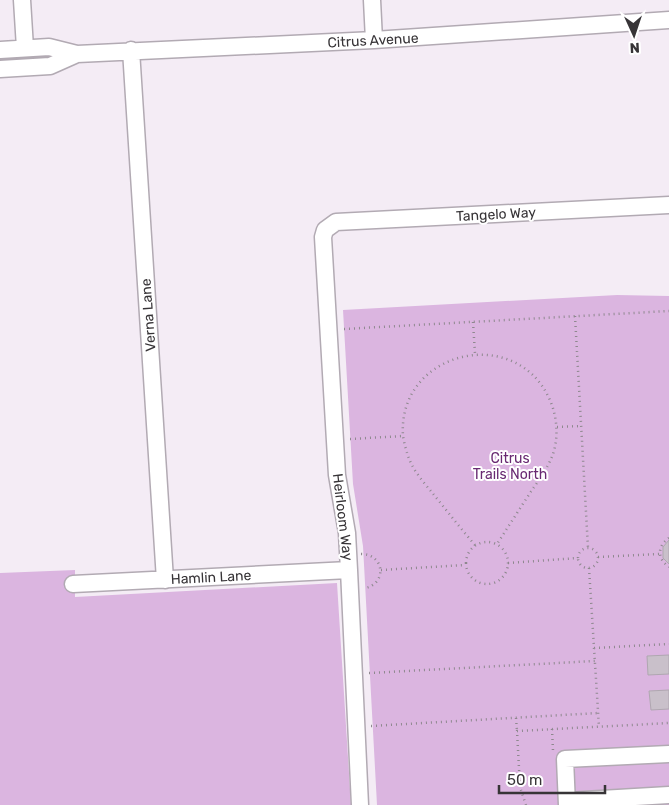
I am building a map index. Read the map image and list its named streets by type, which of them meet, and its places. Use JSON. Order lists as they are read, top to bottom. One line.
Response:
{"streets":{"street":["Citrus Avenue","Tangelo Way","Verna Lane","Heirloom Way","Hamlin Lane"]},"crossings":[["Citrus Avenue","Verna Lane"],["Tangelo Way","Heirloom Way"],["Verna Lane","Hamlin Lane"],["Heirloom Way","Hamlin Lane"]],"parks":["Citrus Trails North"],"scale_bar":"50 m","north":"bottom"}
